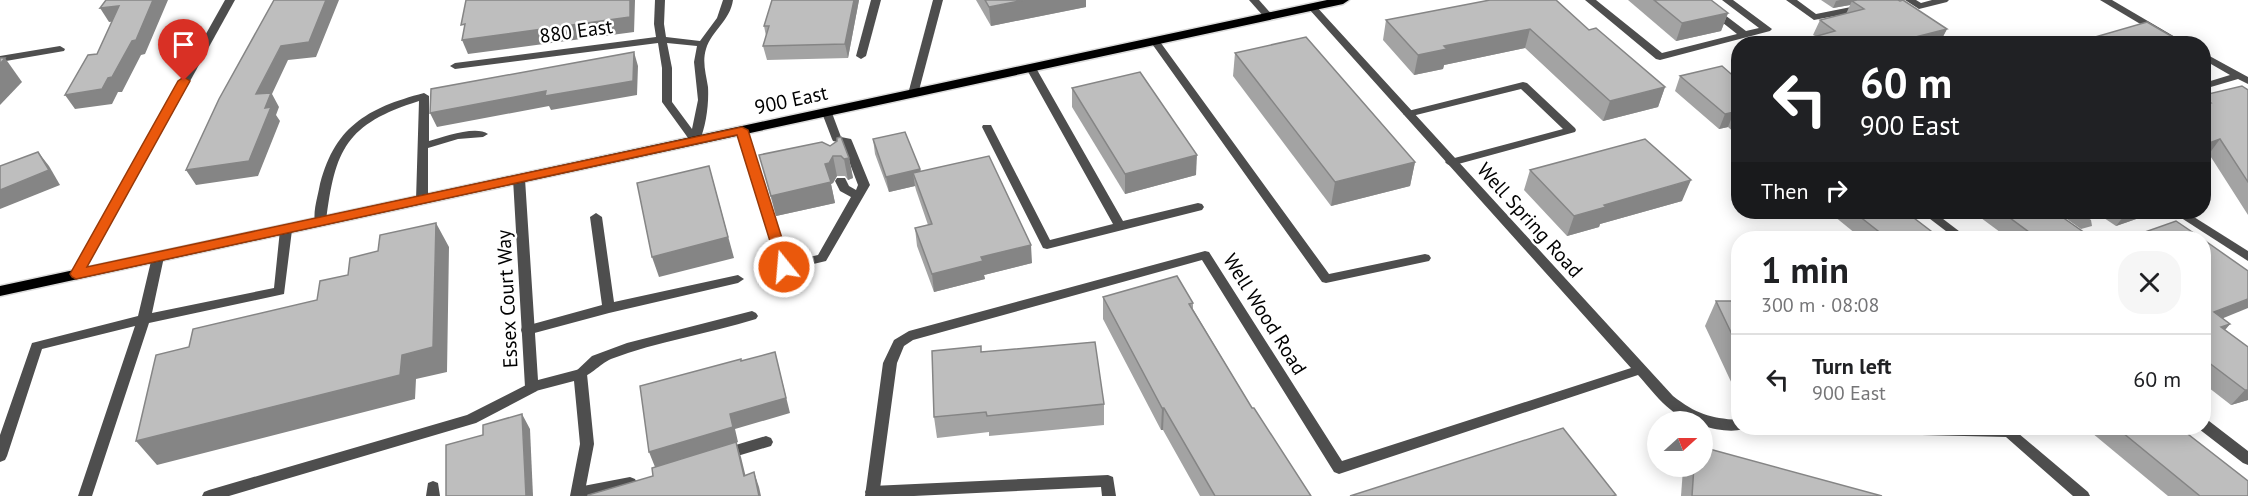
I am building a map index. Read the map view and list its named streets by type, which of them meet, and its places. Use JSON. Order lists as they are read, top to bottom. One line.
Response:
{"streets":{"main road":["900 East"],"street":["880 East","Well Spring Road","Essex Court Way","Well Wood Road"]},"crossings":[["900 East","Well Spring Road"],["900 East","Essex Court Way"],["Well Spring Road","Well Wood Road"]],"north":"right","page":{"turn":["60 m","900 East"],"then":"Then","heading":["1 min","300 m · 08:08"],"list":[{"name":"Turn left","note":"900 East","value":"60 m"}]}}
